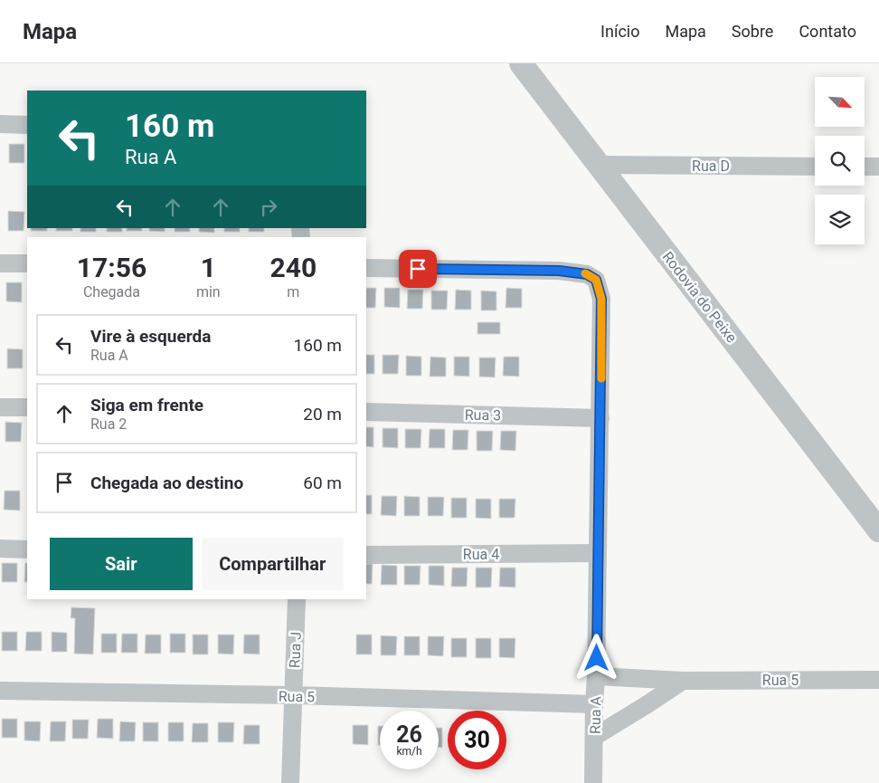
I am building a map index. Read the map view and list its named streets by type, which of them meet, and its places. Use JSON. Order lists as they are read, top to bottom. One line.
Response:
{"streets":{"street":["Rua D","Rodovia do Peixe","Rua 3","Rua 4","Rua J","Rua 5","Rua A"]},"crossings":[["Rua D","Rodovia do Peixe"],["Rua 3","Rua A"],["Rua 4","Rua A"],["Rua J","Rua 5"],["Rua 5","Rua A"]],"north":"bottom right","page":{"header":"Mapa","nav":["Início","Mapa","Sobre","Contato"],"turn":["160 m","Rua A"],"eta":["17:56","Chegada","1","min","240","m"],"list":[{"name":"Vire à esquerda","note":"Rua A","value":"160 m"},{"name":"Siga em frente","note":"Rua 2","value":"20 m"},{"name":"Chegada ao destino","value":"60 m"}],"buttons":["Sair","Compartilhar"],"speed":"26 km/h","limit":"30"}}
